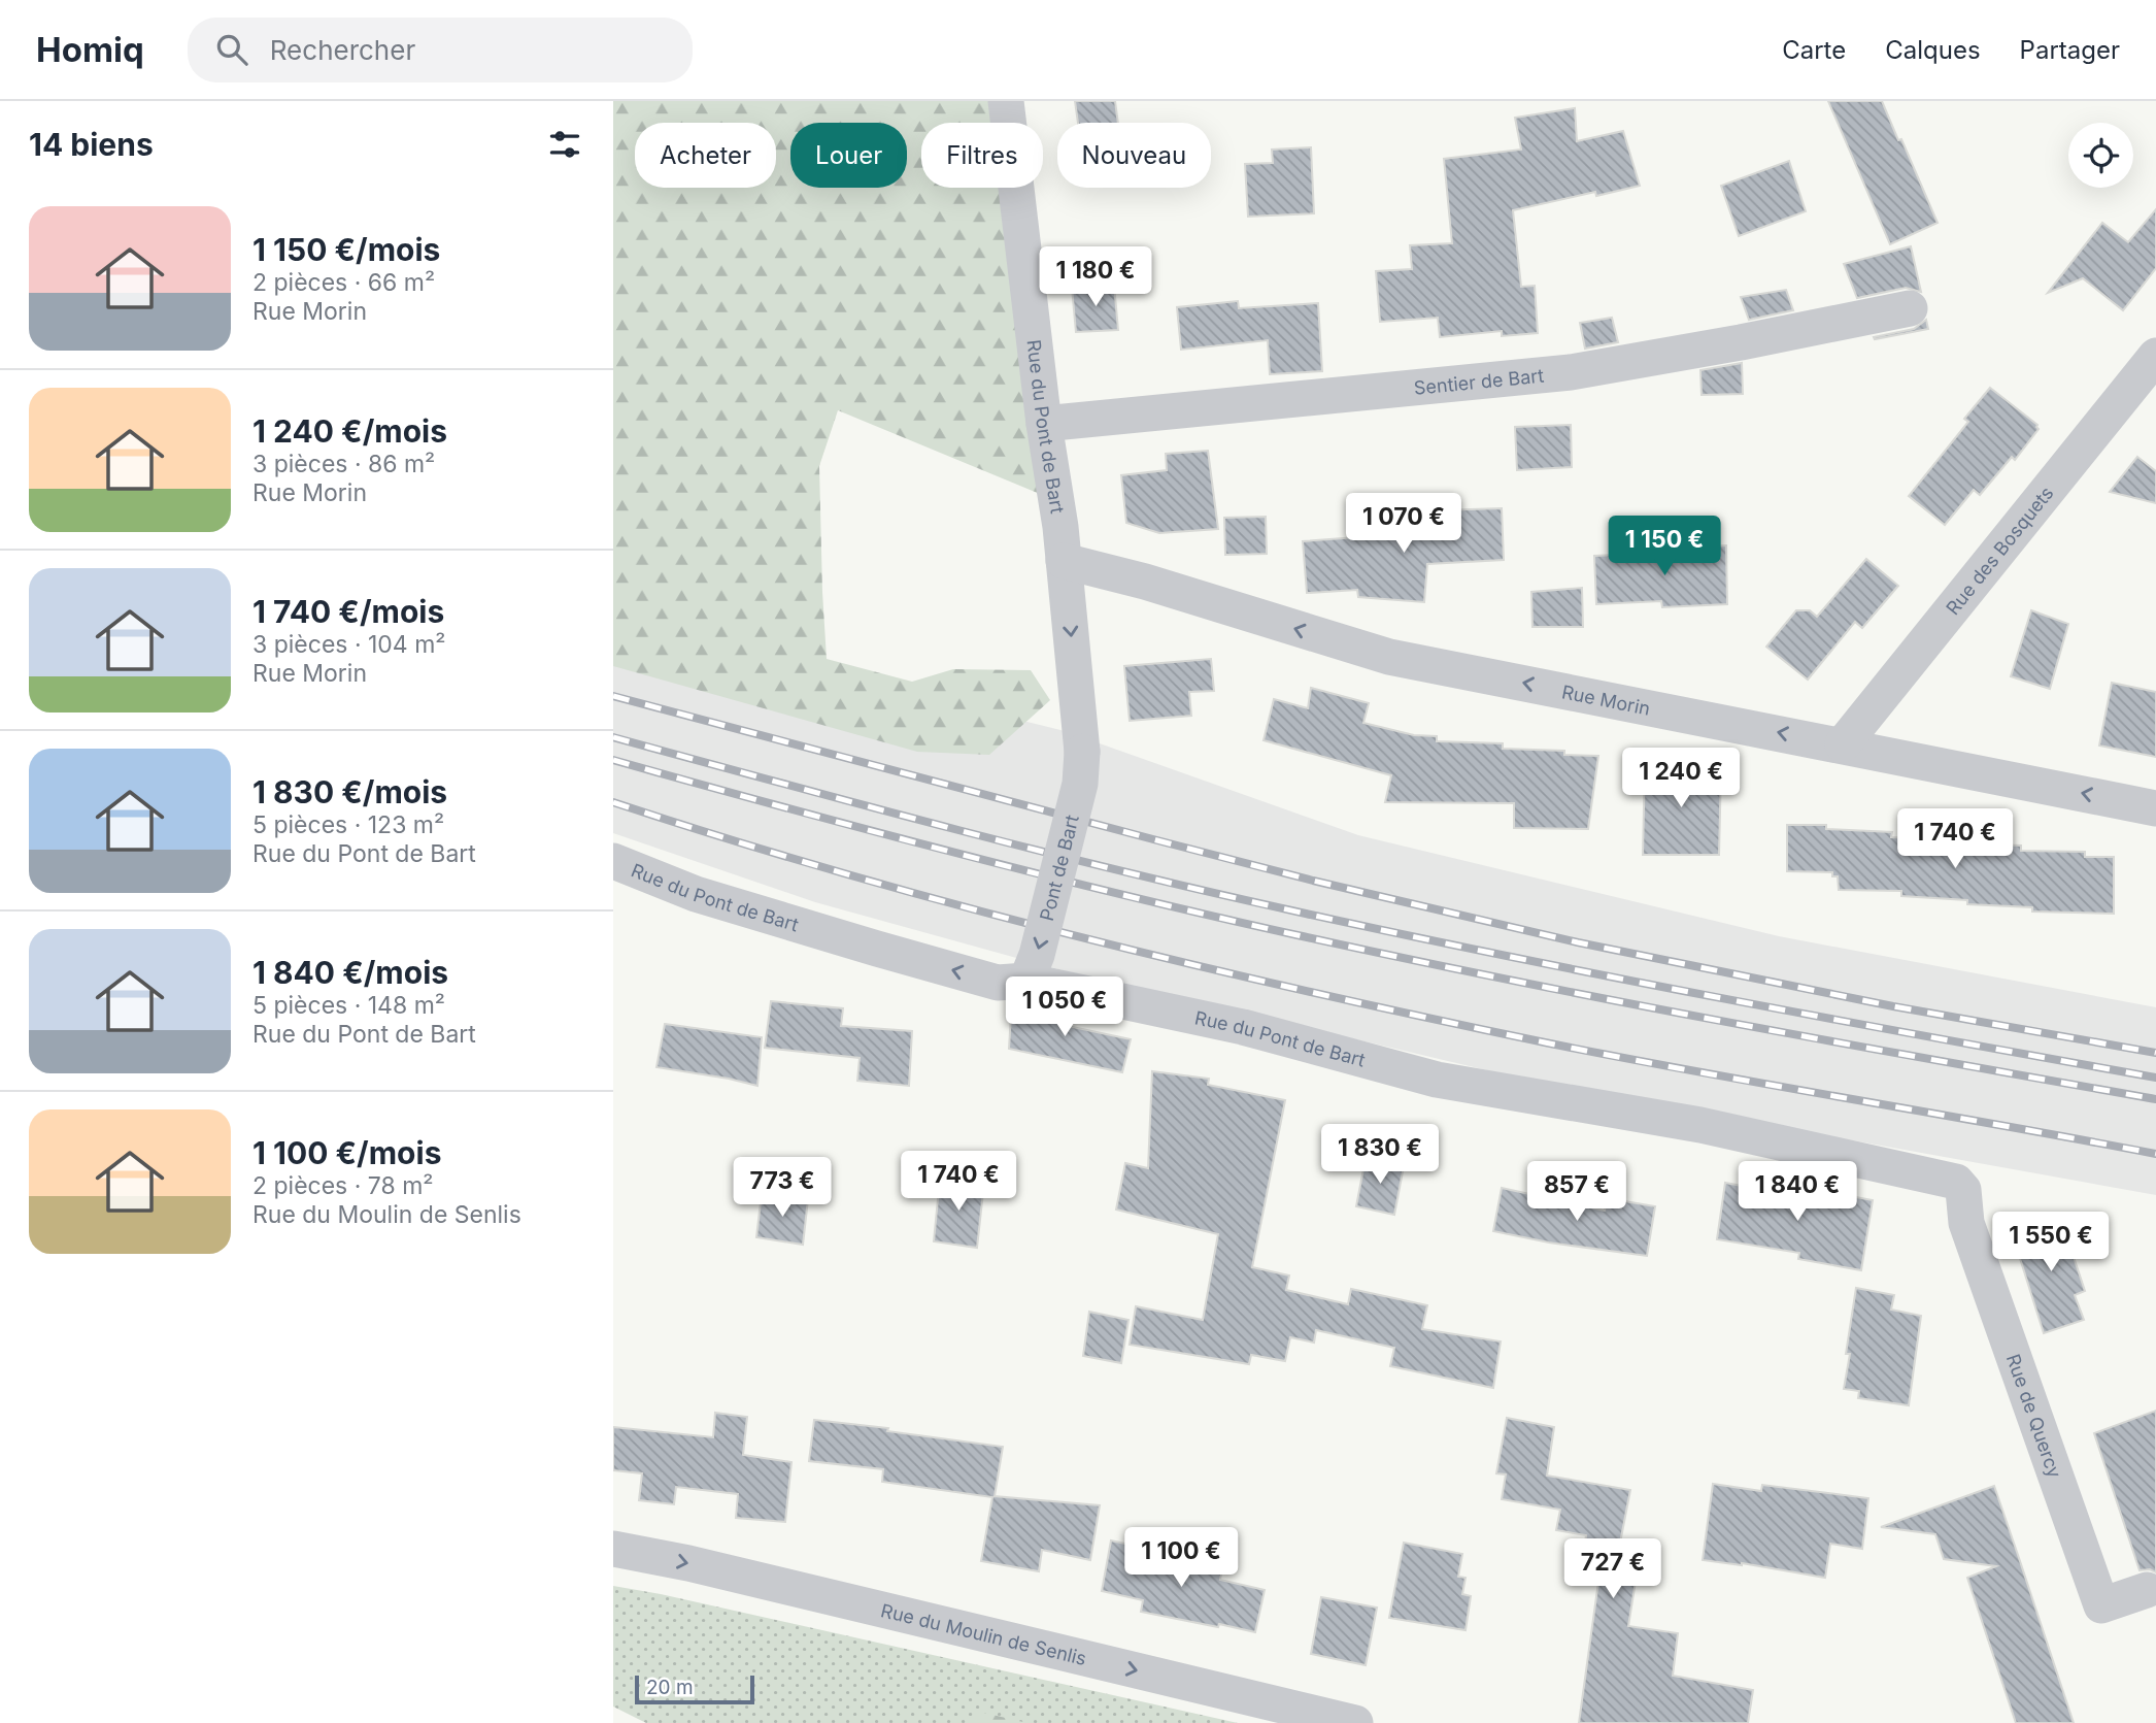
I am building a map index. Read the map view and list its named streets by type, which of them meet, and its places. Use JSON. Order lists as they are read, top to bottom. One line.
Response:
{"streets":{"street":["Sentier de Bart","Rue du Pont de Bart","Rue des Bosquets","Rue Morin","Pont de Bart","Rue de Quercy","Rue du Moulin de Senlis"]},"crossings":[["Sentier de Bart","Rue du Pont de Bart"],["Rue du Pont de Bart","Rue Morin"],["Rue du Pont de Bart","Pont de Bart"],["Rue du Pont de Bart","Rue de Quercy"],["Rue des Bosquets","Rue Morin"]],"one_way":["Rue Morin","Pont de Bart","Rue du Moulin de Senlis"],"scale_bar":"20 m","page":{"header":"Homiq","search":"Rechercher","nav":["Carte","Calques","Partager"],"heading":"14 biens","chip":["Acheter","Louer","Filtres","Nouveau"],"list":[{"name":"1 150 €/mois","note":"2 pièces · 66 m² · Rue Morin"},{"name":"1 240 €/mois","note":"3 pièces · 86 m² · Rue Morin"},{"name":"1 740 €/mois","note":"3 pièces · 104 m² · Rue Morin"},{"name":"1 830 €/mois","note":"5 pièces · 123 m² · Rue du Pont de Bart"},{"name":"1 840 €/mois","note":"5 pièces · 148 m² · Rue du Pont de Bart"},{"name":"1 100 €/mois","note":"2 pièces · 78 m² · Rue du Moulin de Senlis"}],"price":["1 180 €","1 070 €","1 150 €","1 240 €","1 740 €","1 050 €","1 830 €","1 740 €","773 €","857 €","1 840 €","1 550 €","1 100 €","727 €"],"scale":"20 m"}}
